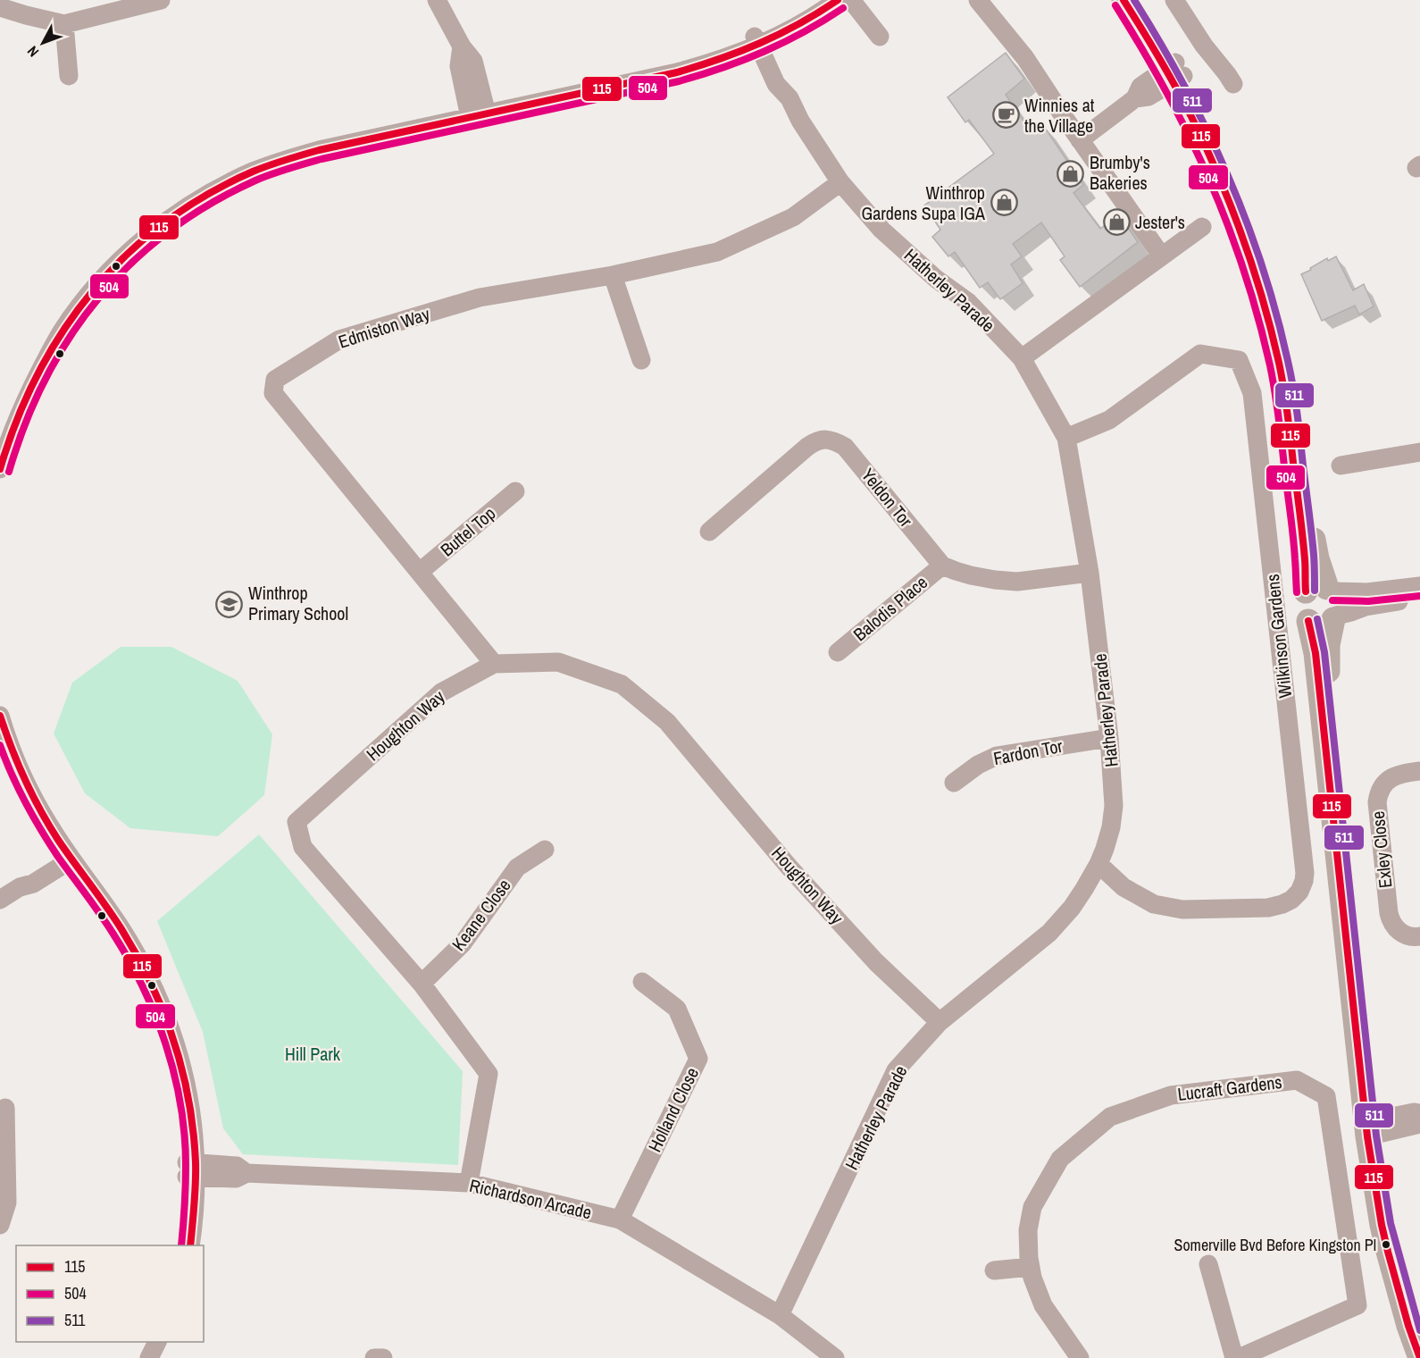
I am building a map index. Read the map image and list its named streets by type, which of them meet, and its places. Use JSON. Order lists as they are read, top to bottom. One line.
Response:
{"streets":{"street":["Hatherley Parade","Edmiston Way","Yeldon Tor","Buttel Top","Balodis Place","Wilkinson Gardens","Houghton Way","Fardon Tor","Exley Close","Keane Close","Lucraft Gardens","Holland Close","Richardson Arcade"]},"crossings":[["Hatherley Parade","Edmiston Way"],["Hatherley Parade","Wilkinson Gardens"],["Hatherley Parade","Houghton Way"],["Hatherley Parade","Fardon Tor"],["Hatherley Parade","Richardson Arcade"],["Edmiston Way","Buttel Top"],["Edmiston Way","Houghton Way"],["Yeldon Tor","Balodis Place"],["Houghton Way","Keane Close"],["Houghton Way","Richardson Arcade"],["Holland Close","Richardson Arcade"]],"parks":["Hill Park"],"places":{"cafe":["Winnies at the Village"],"shop":["Brumby's Bakeries","Winthrop Gardens Supa IGA","Jester's"],"school or university":["Winthrop Primary School"],"other":["Somerville Bvd Before Kingston Pl"]},"lines":["transit line 115","transit line 511","transit line 504"],"legend":["115","504","511"],"north":"bottom left"}
